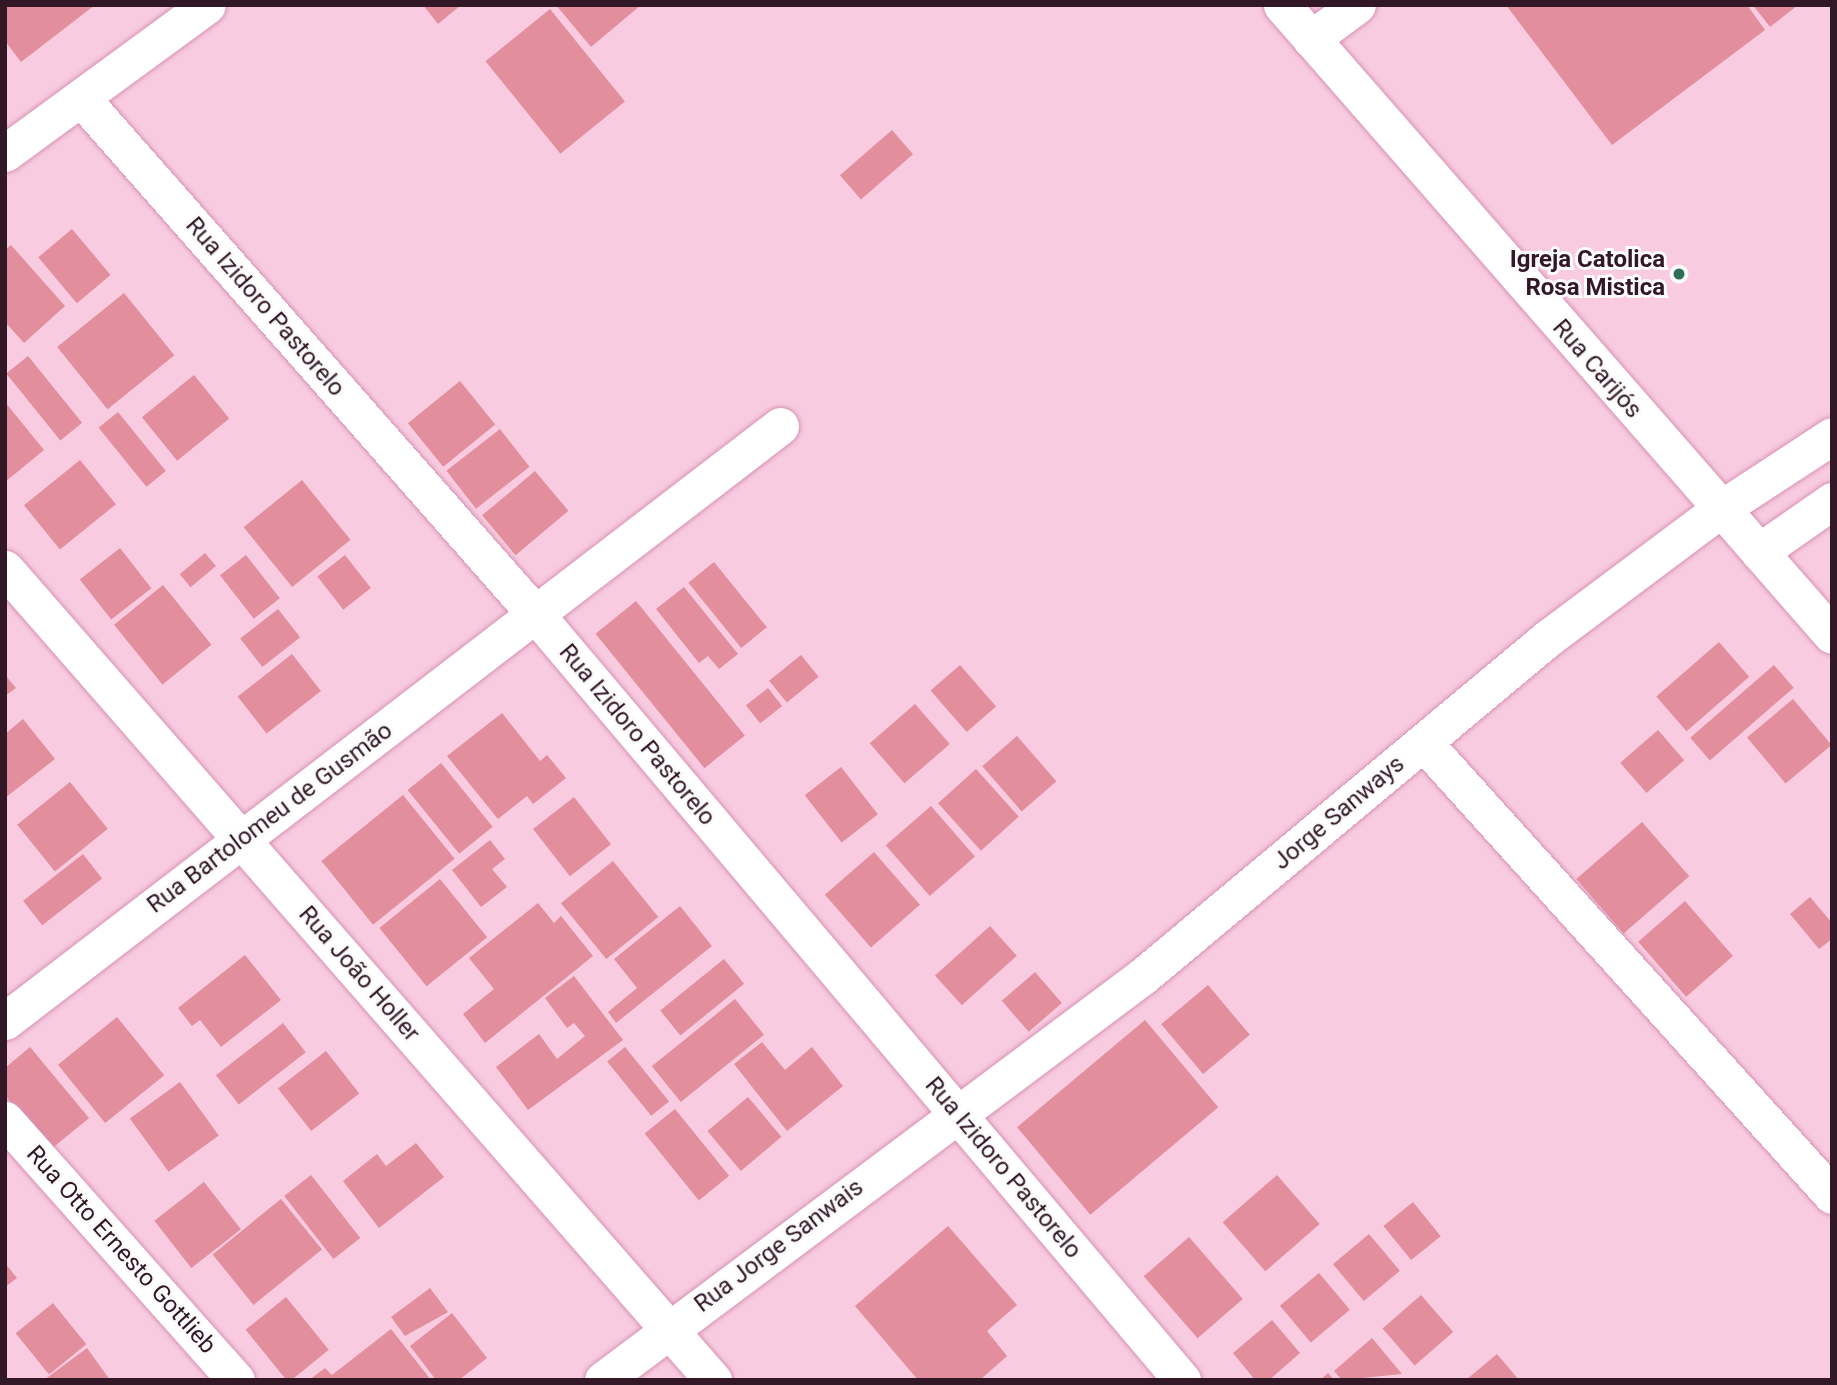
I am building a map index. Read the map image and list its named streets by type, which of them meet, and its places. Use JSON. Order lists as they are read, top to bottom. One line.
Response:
{"streets":{"street":["Rua Izidoro Pastorelo","Rua Carijós","Jorge Sanways","Rua Bartolomeu de Gusmão","Rua João Holler","Rua Jorge Sanwais","Rua Otto Ernesto Gottlieb"]},"crossings":[["Rua Izidoro Pastorelo","Jorge Sanways"],["Rua Izidoro Pastorelo","Rua Bartolomeu de Gusmão"],["Rua Izidoro Pastorelo","Rua Jorge Sanwais"],["Rua Carijós","Jorge Sanways"],["Jorge Sanways","Rua Jorge Sanwais"],["Rua Bartolomeu de Gusmão","Rua João Holler"],["Rua João Holler","Rua Jorge Sanwais"]],"places":["Igreja Catolica Rosa Mistica"]}
